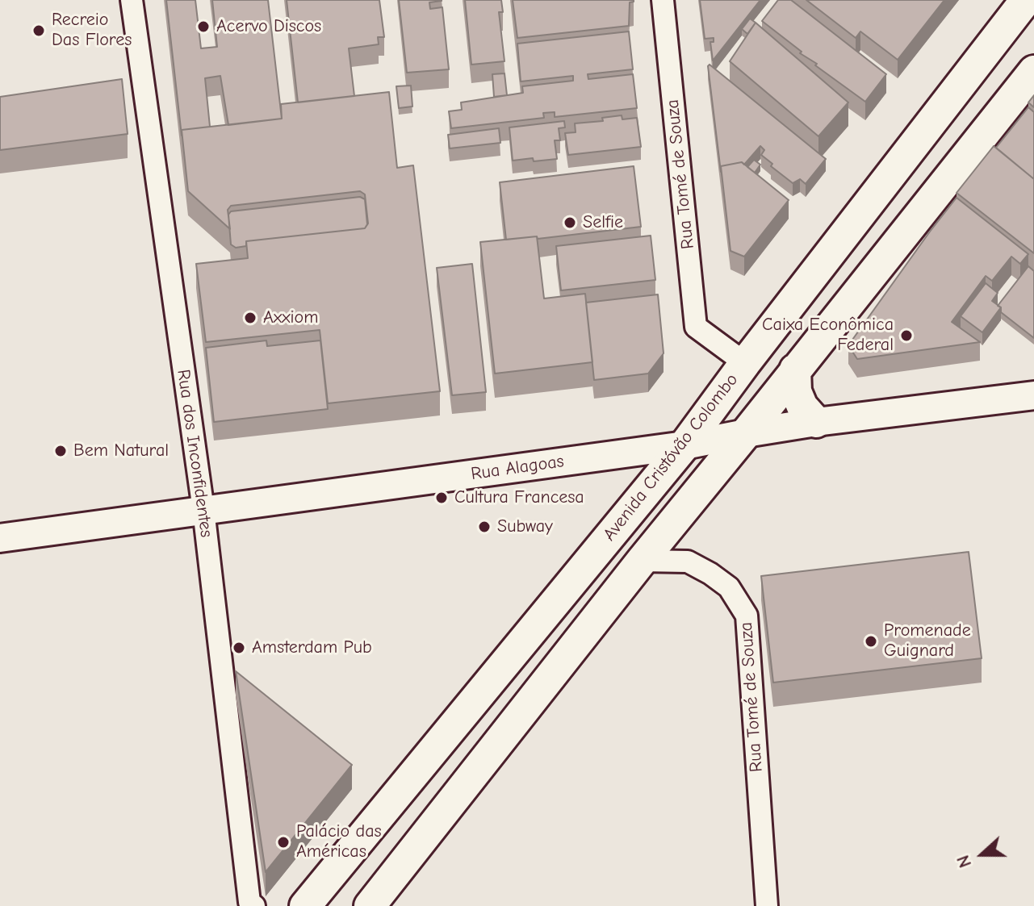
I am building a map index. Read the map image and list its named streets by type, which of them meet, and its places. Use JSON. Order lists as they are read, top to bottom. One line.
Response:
{"streets":{"main road":["Avenida Cristóvão Colombo"],"street":["Rua Tomé de Souza","Rua dos Inconfidentes","Rua Alagoas"]},"crossings":[["Rua Tomé de Souza","Avenida Cristóvão Colombo"],["Rua dos Inconfidentes","Rua Alagoas"],["Avenida Cristóvão Colombo","Rua Alagoas"]],"places":["Acervo Discos","Recreio Das Flores","Selfie","Axxiom","Caixa Econômica Federal","Bem Natural","Cultura Francesa","Subway","Promenade Guignard","Amsterdam Pub","Palácio das Américas"],"north":"left"}
